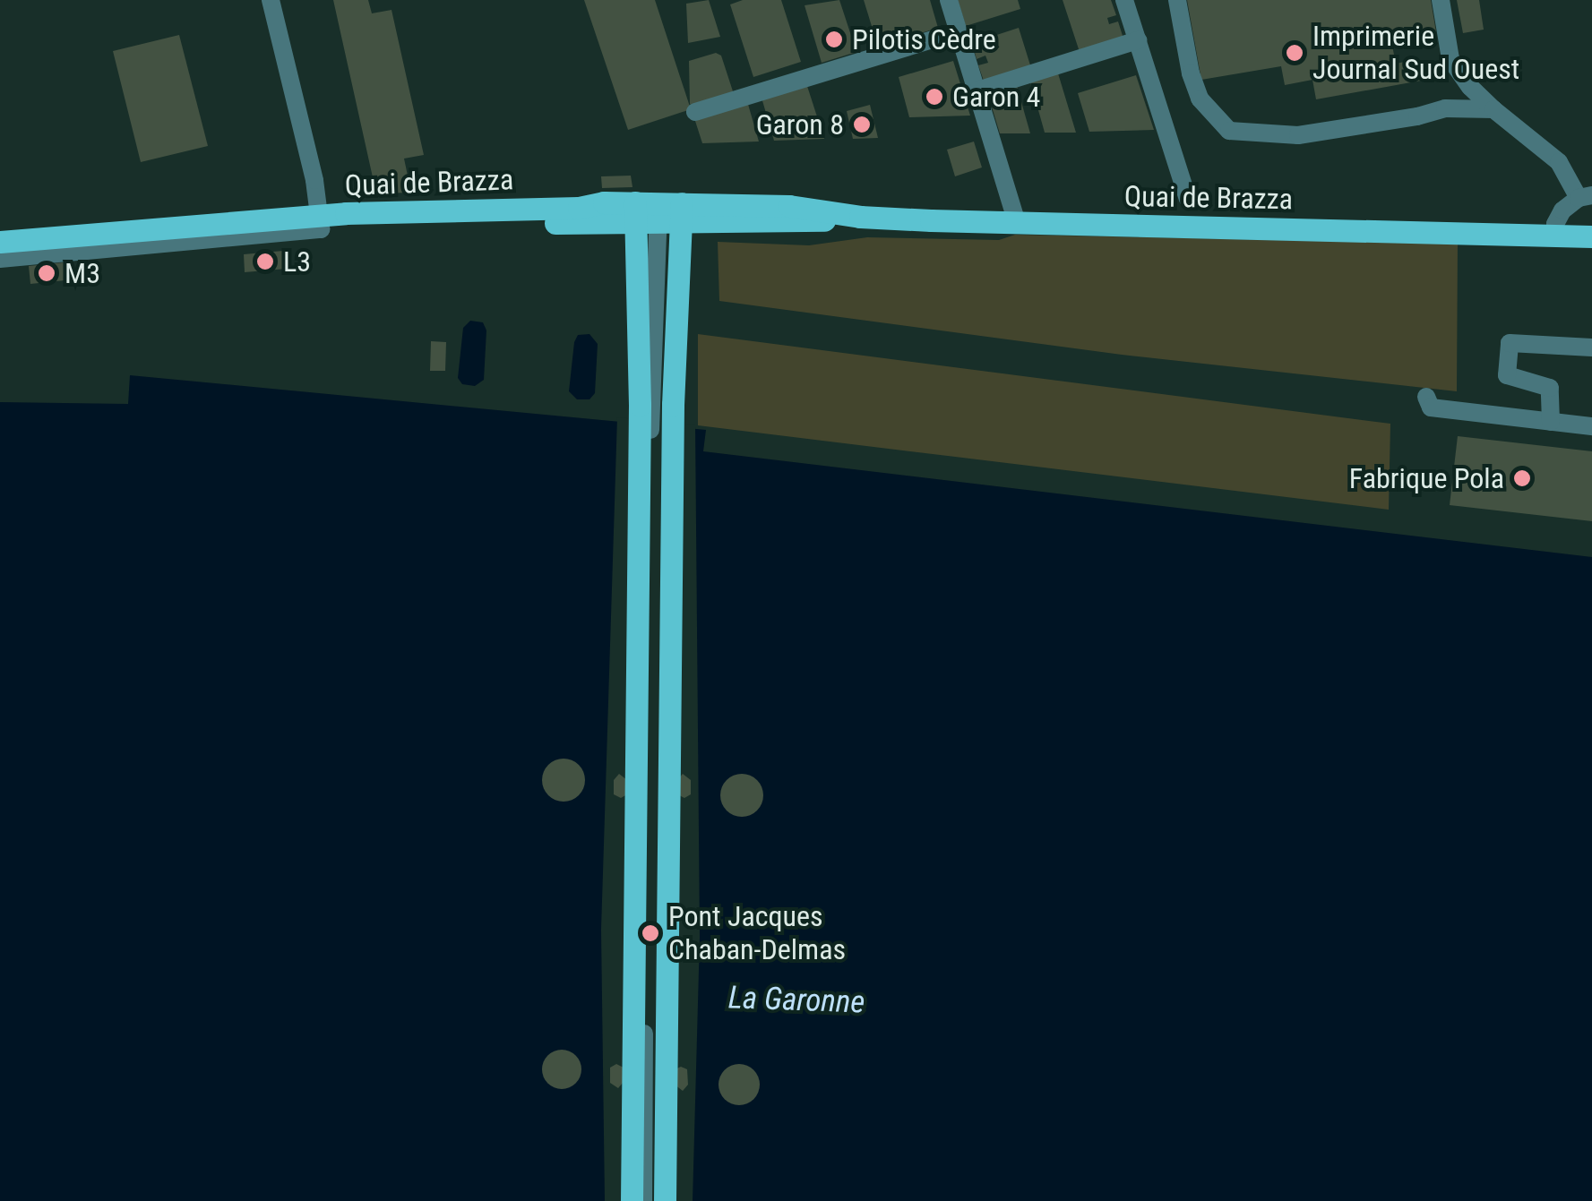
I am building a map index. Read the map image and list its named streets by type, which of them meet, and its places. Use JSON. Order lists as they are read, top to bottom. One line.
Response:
{"streets":{"main road":["Quai de Brazza"]},"water":["La Garonne"],"places":["Pilotis Cèdre","Imprimerie Journal Sud Ouest","Garon 4","Garon 8","L3","M3","Fabrique Pola","Pont Jacques Chaban-Delmas"]}
